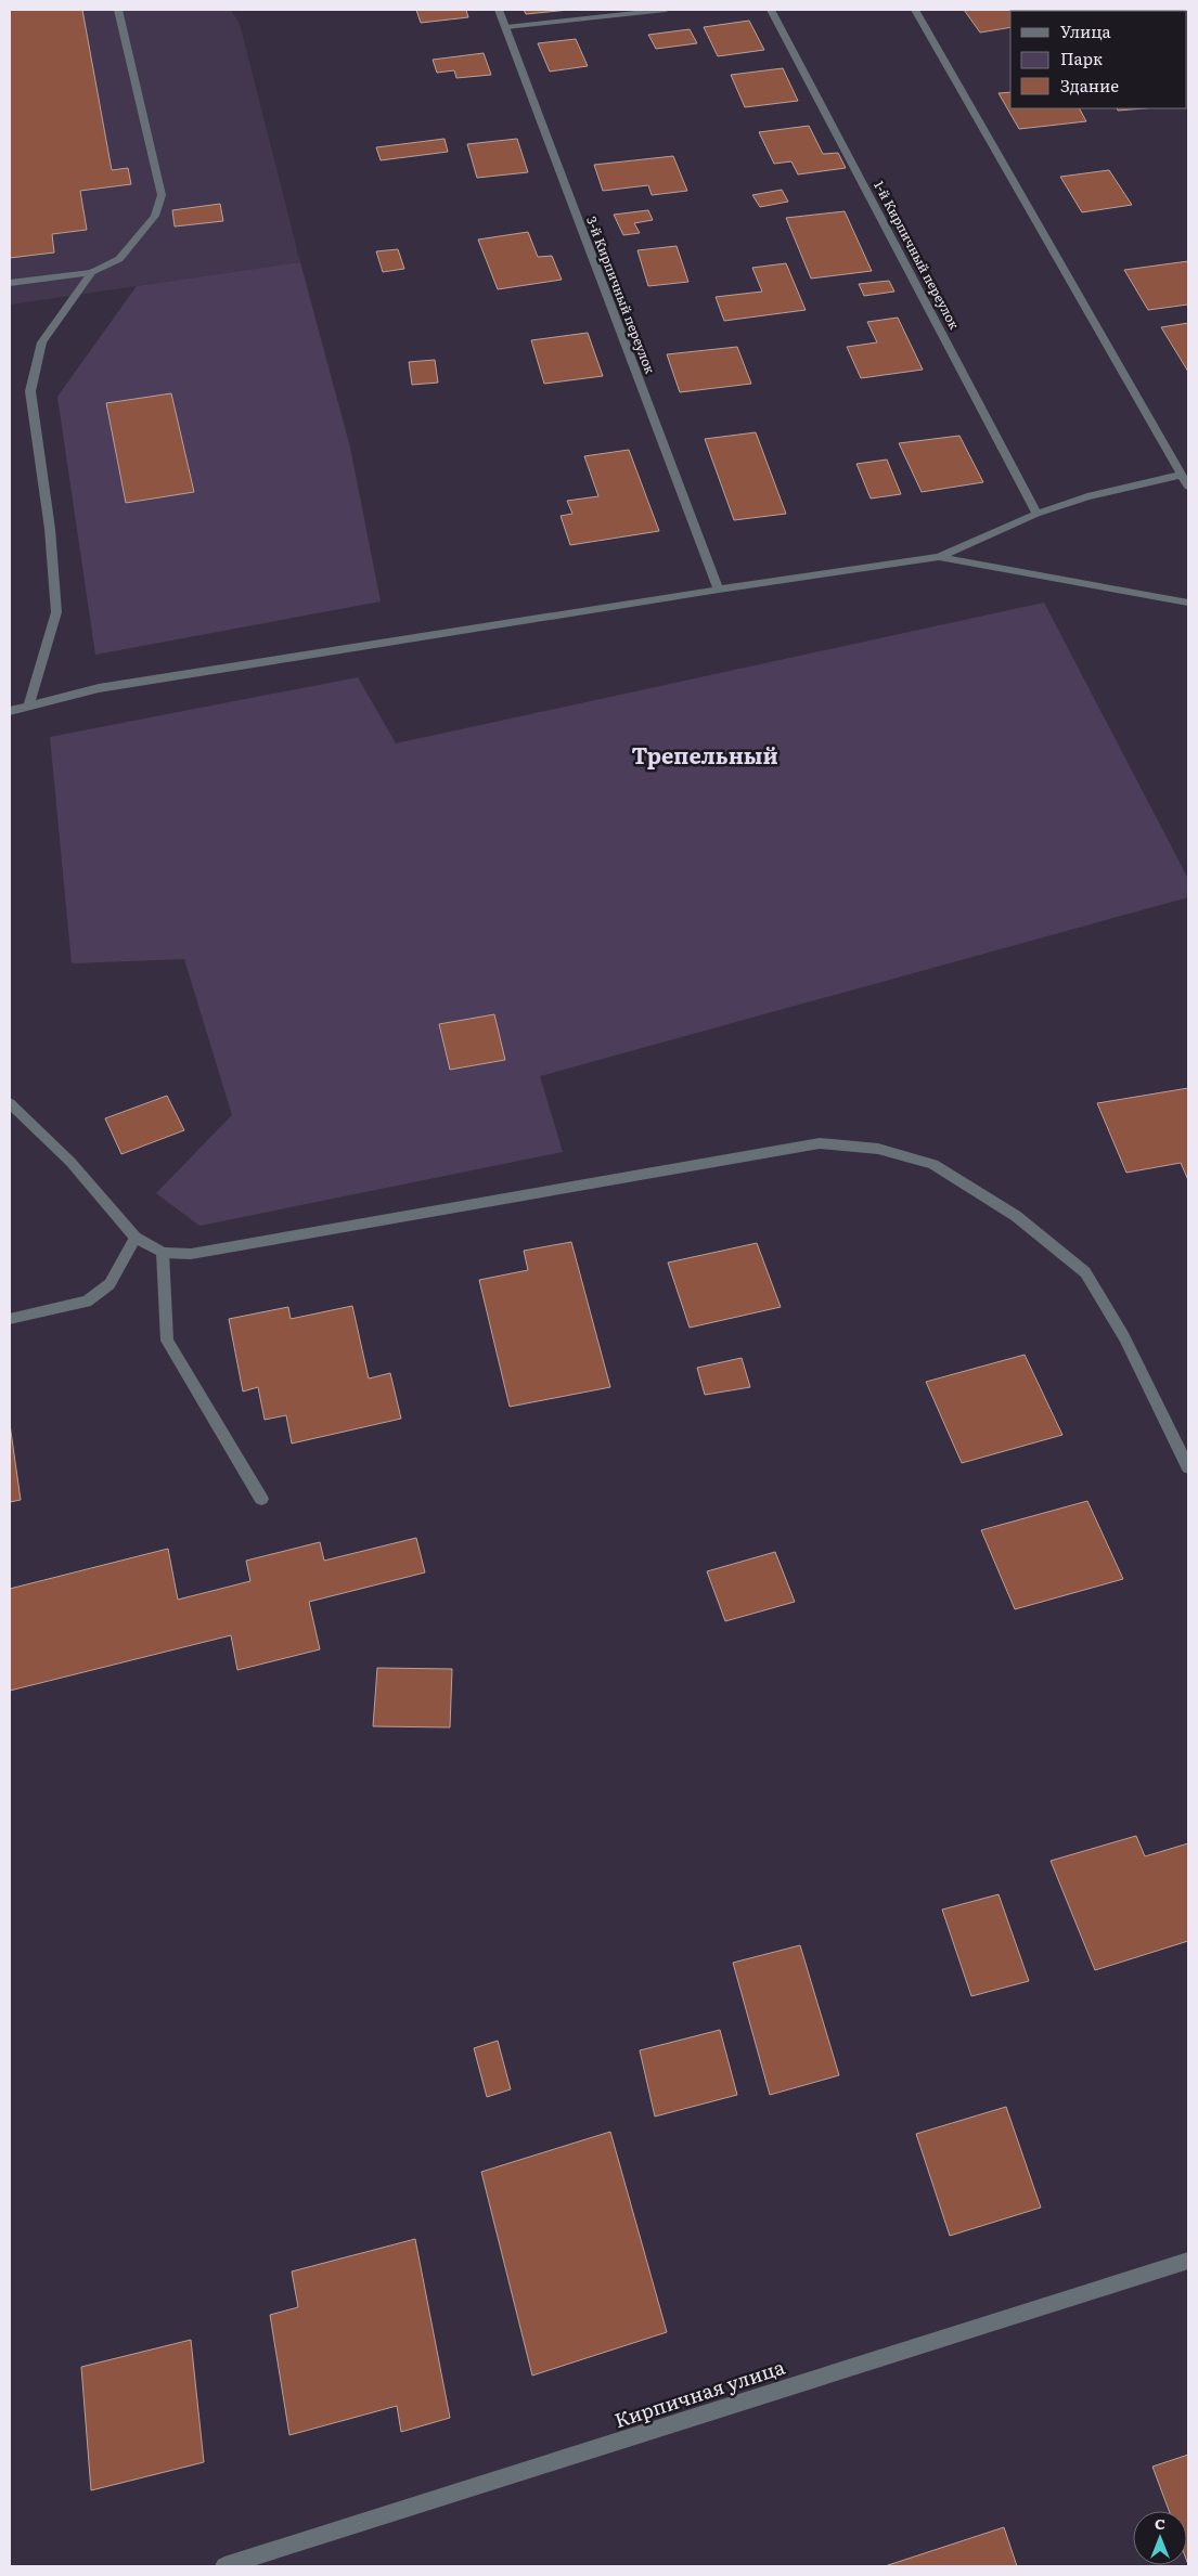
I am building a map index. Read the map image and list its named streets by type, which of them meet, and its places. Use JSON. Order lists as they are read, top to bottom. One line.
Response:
{"streets":{"street":["1-й Кирпичный переулок","3-й Кирпичный переулок","Кирпичная улица"]},"districts":["Трепельный"],"legend":["Улица","Парк","Здание"],"north":"top"}
